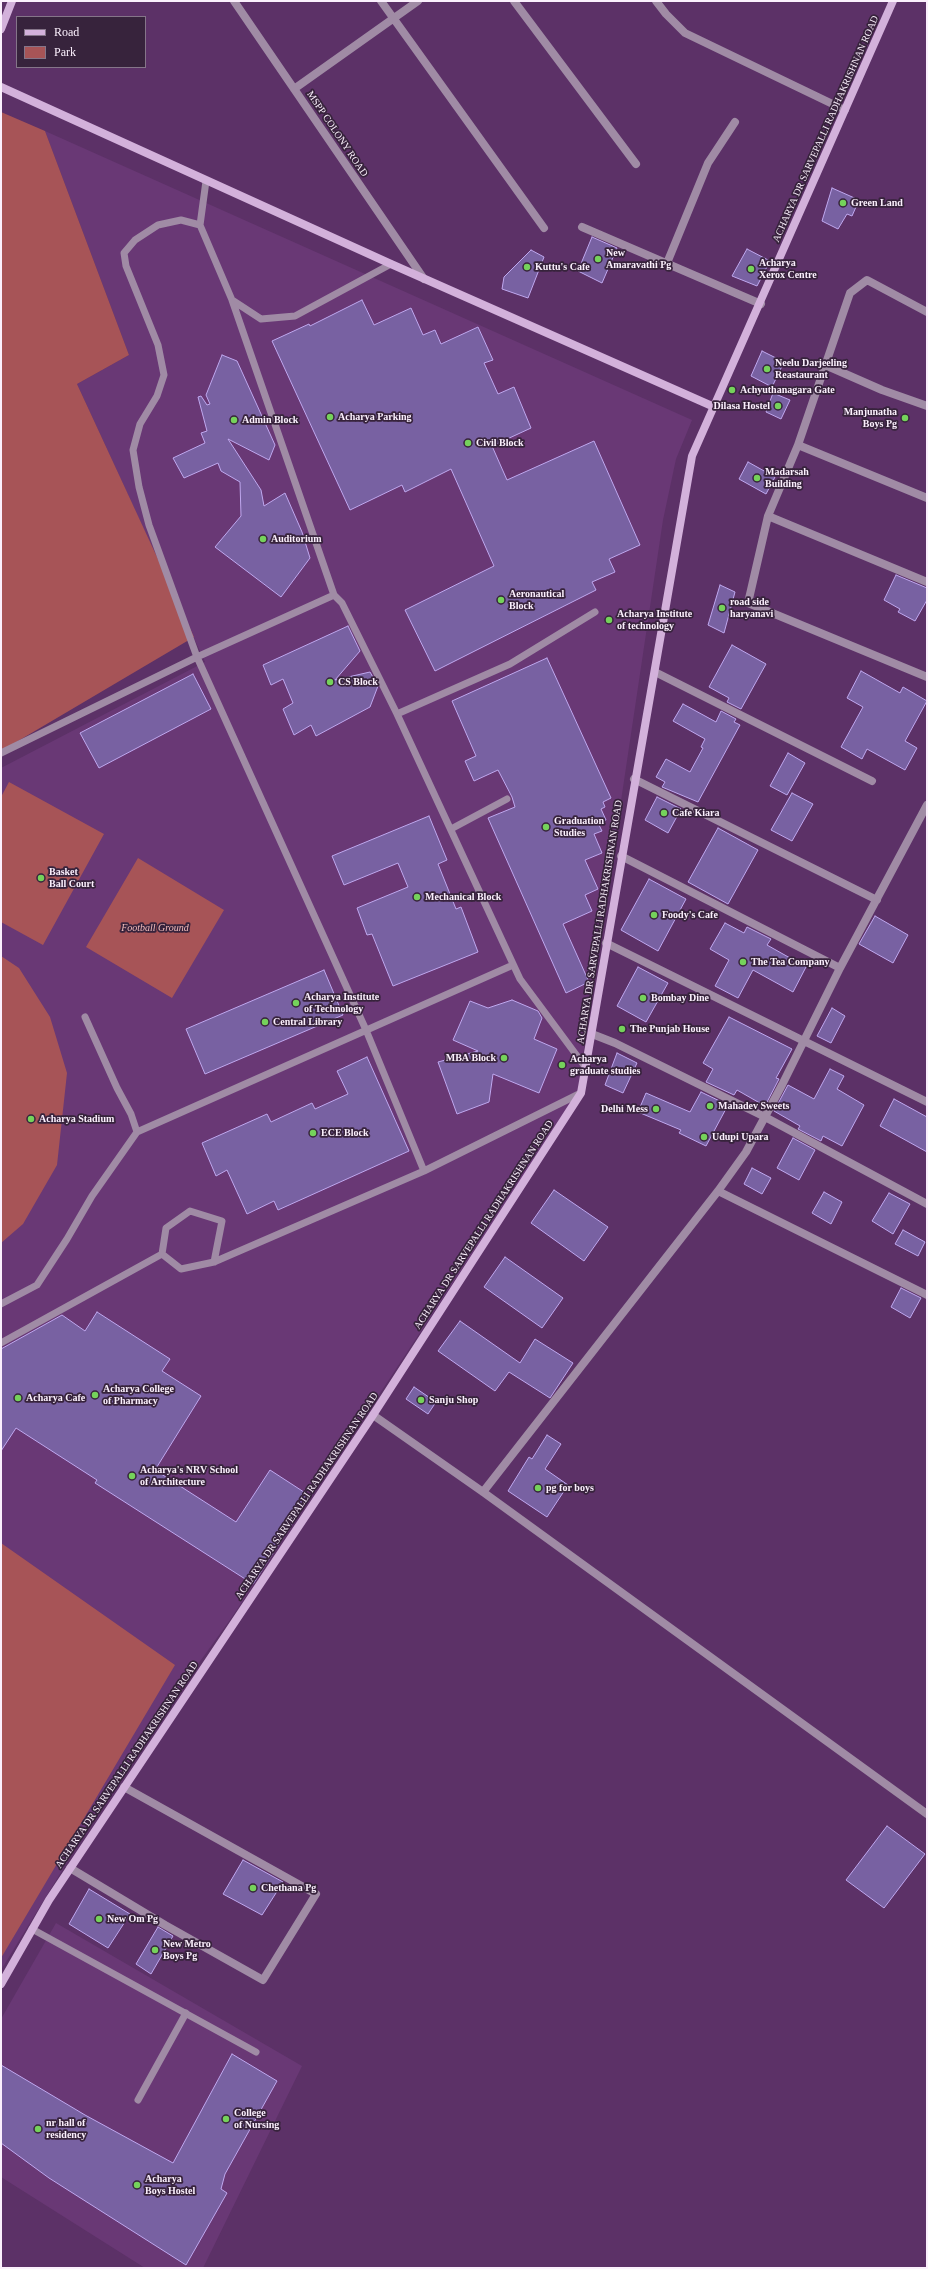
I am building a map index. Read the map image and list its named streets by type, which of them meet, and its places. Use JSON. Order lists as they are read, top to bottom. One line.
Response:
{"streets":{"street":["ACHARYA DR SARVEPALLI RADHAKRISHNAN ROAD","MSPP COLONY ROAD"]},"parks":["Football Ground"],"places":["Green Land","New Amaravathi Pg","Kuttu's Cafe","Acharya Xerox Centre","Neelu Darjeeling Reastaurant","Achyuthanagara Gate","Dilasa Hostel","Acharya Parking","Manjunatha Boys Pg","Admin Block","Civil Block","Madarsah Building","Auditorium","Aeronautical Block","road side haryanavi","Acharya Institute of technology","CS Block","Cafe Kiara","Graduation Studies","Basket Ball Court","Mechanical Block","Foody's Cafe","The Tea Company","Bombay Dine","Acharya Institute of Technology","Central Library","The Punjab House","MBA Block","Acharya graduate studies","Mahadev Sweets","Delhi Mess","Acharya Stadium","ECE Block","Udupi Upara","Acharya College of Pharmacy","Acharya Cafe","Sanju Shop","Acharya's NRV School of Architecture","pg for boys","Chethana Pg","New Om Pg","New Metro Boys Pg","College of Nursing","nr hall of residency","Acharya Boys Hostel"],"legend":["Road","Park"]}
